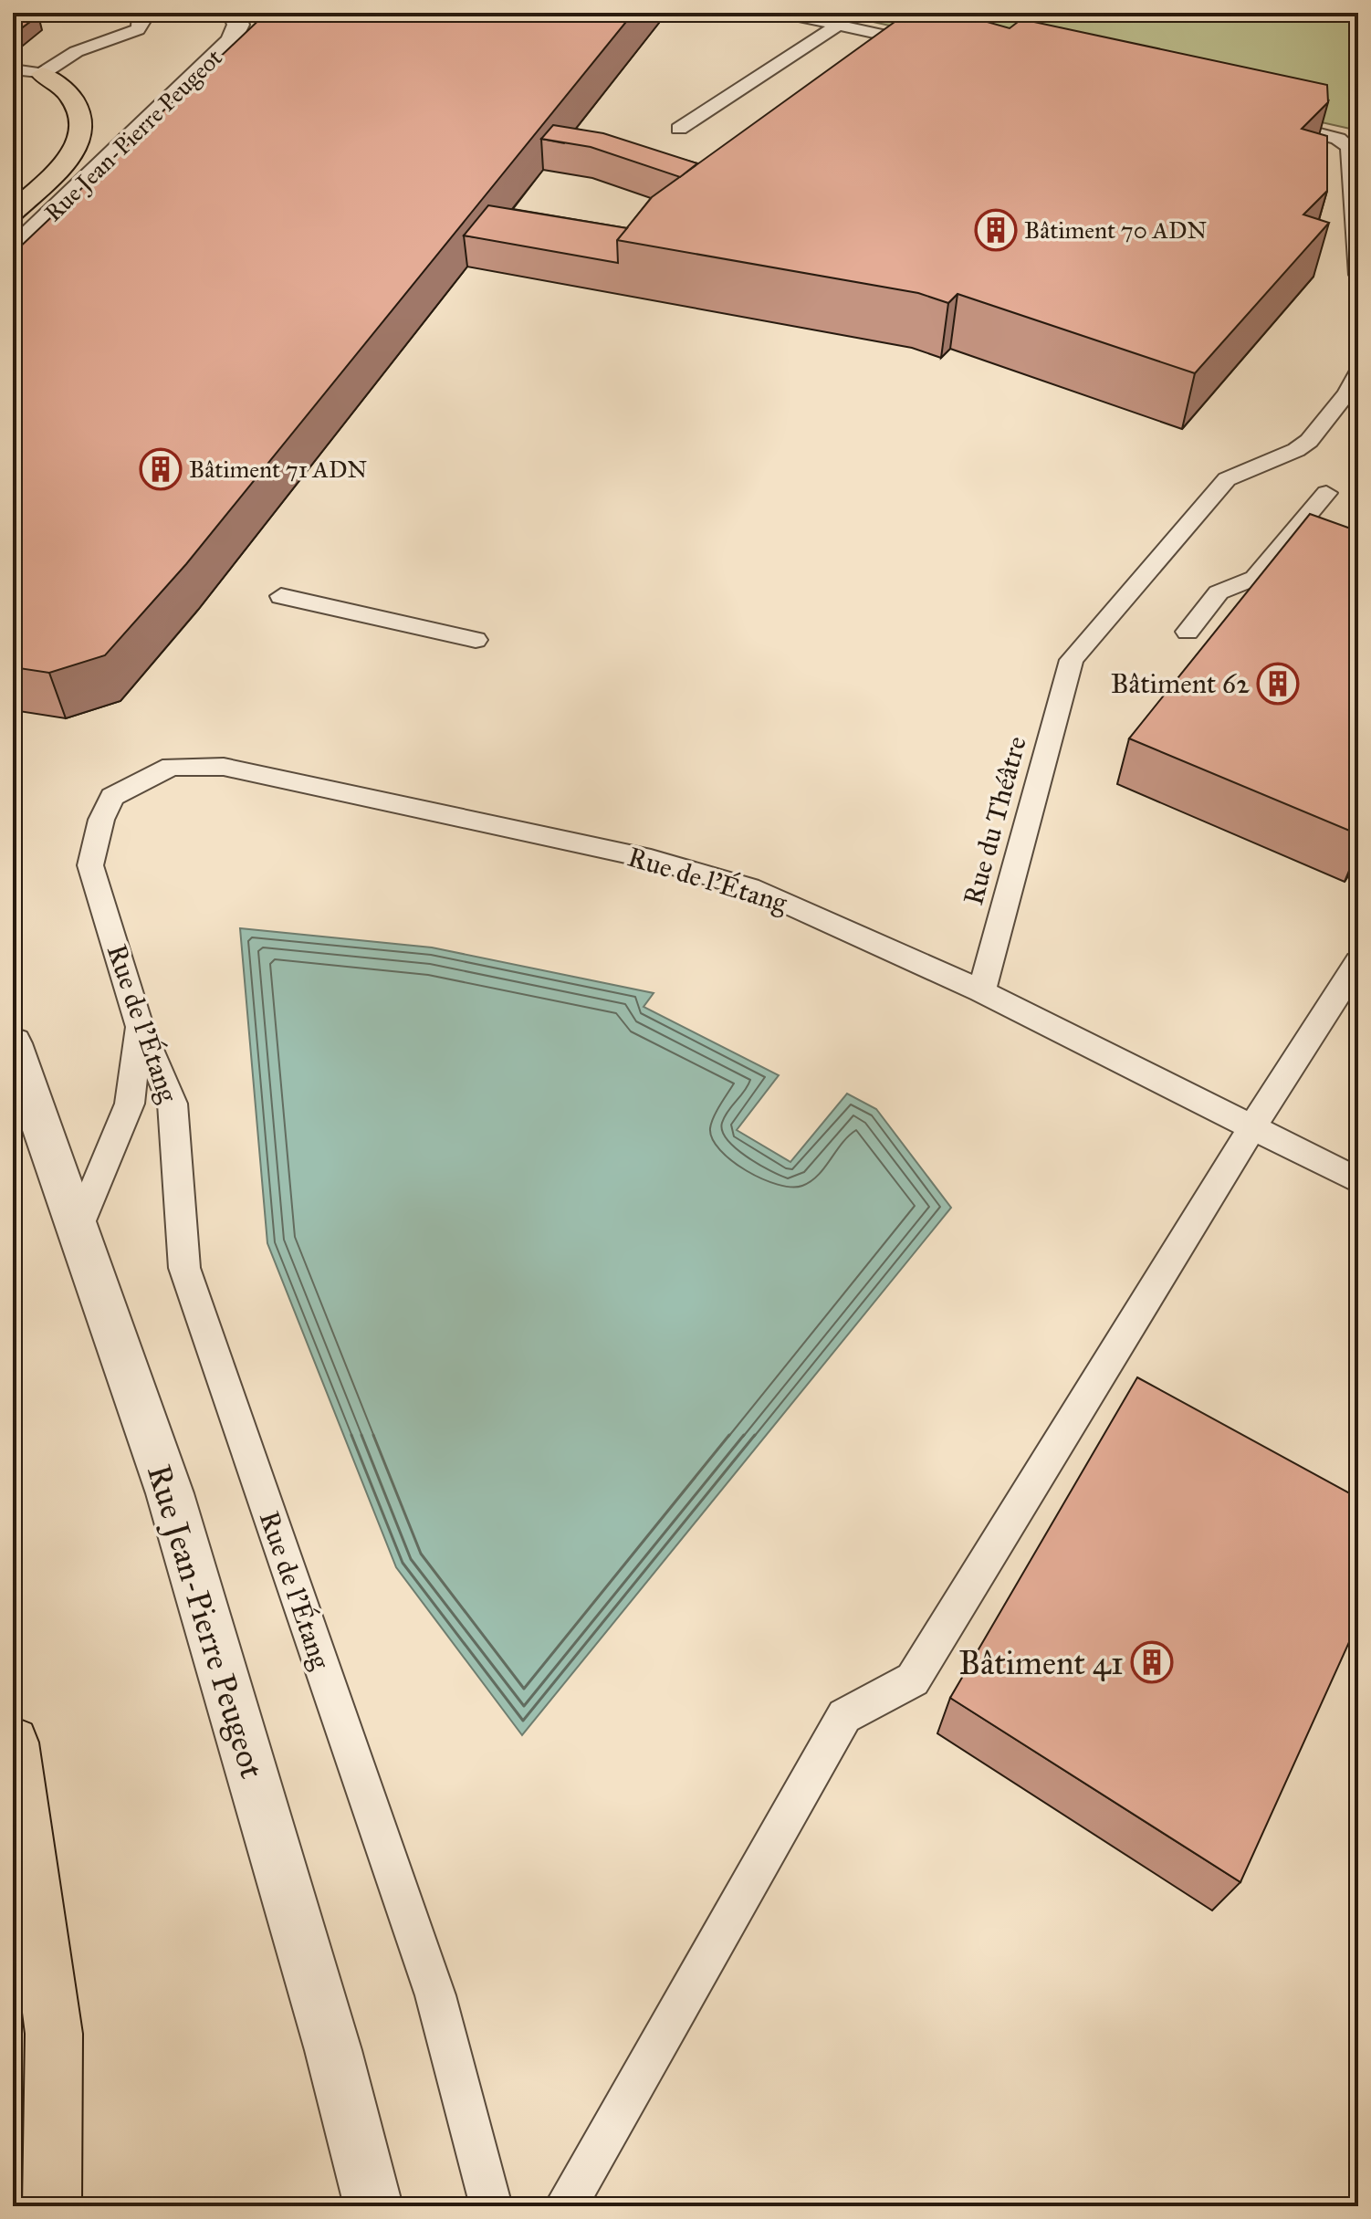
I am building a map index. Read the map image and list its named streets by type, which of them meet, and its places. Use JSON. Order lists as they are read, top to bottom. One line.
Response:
{"streets":{"street":["Rue Jean-Pierre Peugeot"],"lane":["Rue du Théâtre","Rue de l'Étang"]},"crossings":[["Rue du Théâtre","Rue de l'Étang"]],"places":{"building":["Bâtiment 70 ADN","Bâtiment 71 ADN","Bâtiment 62","Bâtiment 41"]}}
